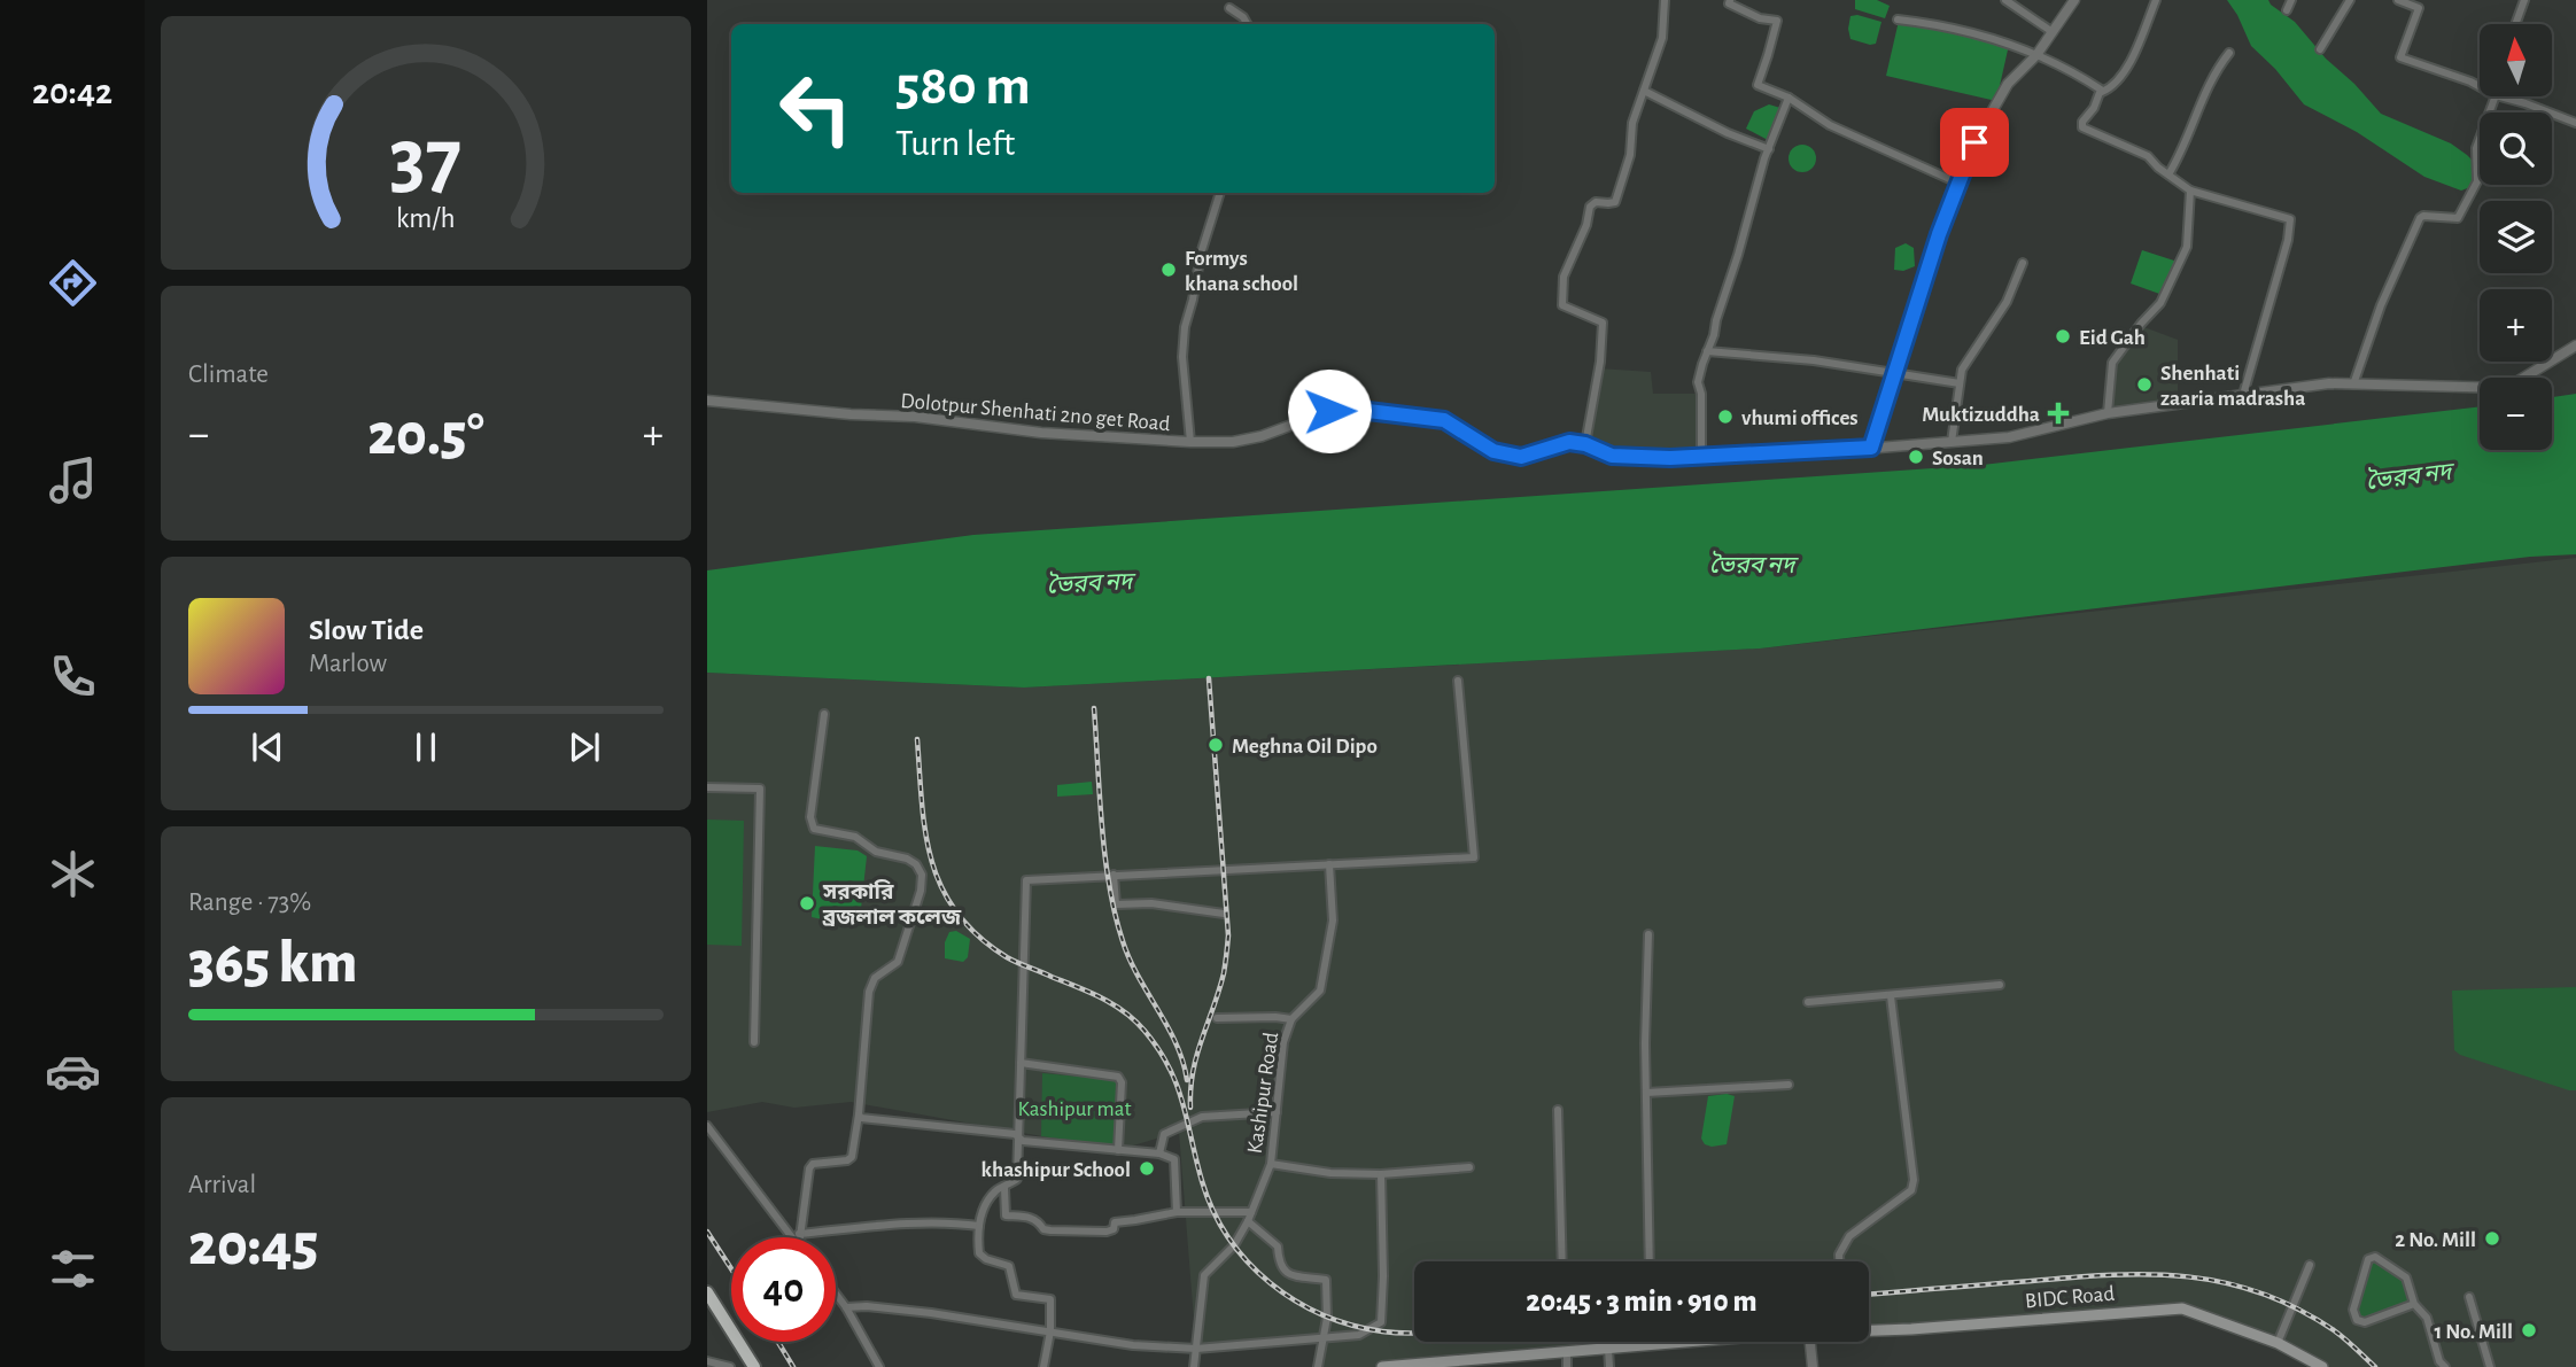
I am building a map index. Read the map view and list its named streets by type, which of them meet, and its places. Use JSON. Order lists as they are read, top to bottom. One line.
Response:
{"streets":{"main road":["BIDC Road"],"street":["Dolotpur Shenhati 2no get Road","Kashipur Road"]},"water":["ভৈরব নদ"],"parks":["Kashipur mat"],"places":{"other":["Formys khana school","Eid Gah","Shenhati zaaria madrasha","vhumi offices","Sosan","Meghna Oil Dipo","সরকারি ব্রজলাল কলেজ","khashipur School","2 No. Mill","1 No. Mill"],"health":["Muktizuddha"]},"north":"top","page":{"tabs":"20:42","map_buttons":["+","−"],"turn":["580 m","Turn left"],"tile":["Climate",["Range · 73%","365 km"],["Arrival","20:45"]],"heat":["−","20.5°","+"],"song":["Slow Tide","Marlow"],"limit":"40","trip":"20:45 · 3 min · 910 m","gauge":["37","km/h"]}}
